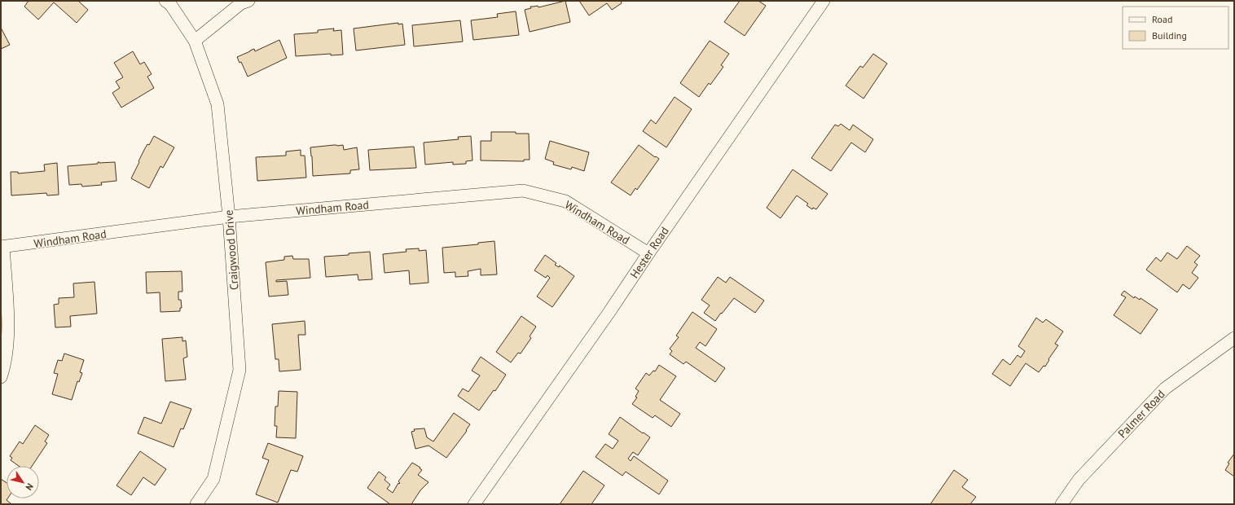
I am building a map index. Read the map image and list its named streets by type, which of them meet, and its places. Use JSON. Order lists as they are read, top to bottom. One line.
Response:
{"streets":{"street":["Windham Road","Craigwood Drive","Hester Road","Palmer Road"]},"crossings":[["Windham Road","Craigwood Drive"],["Windham Road","Hester Road"]],"legend":["Road","Building"],"north":"bottom right"}
